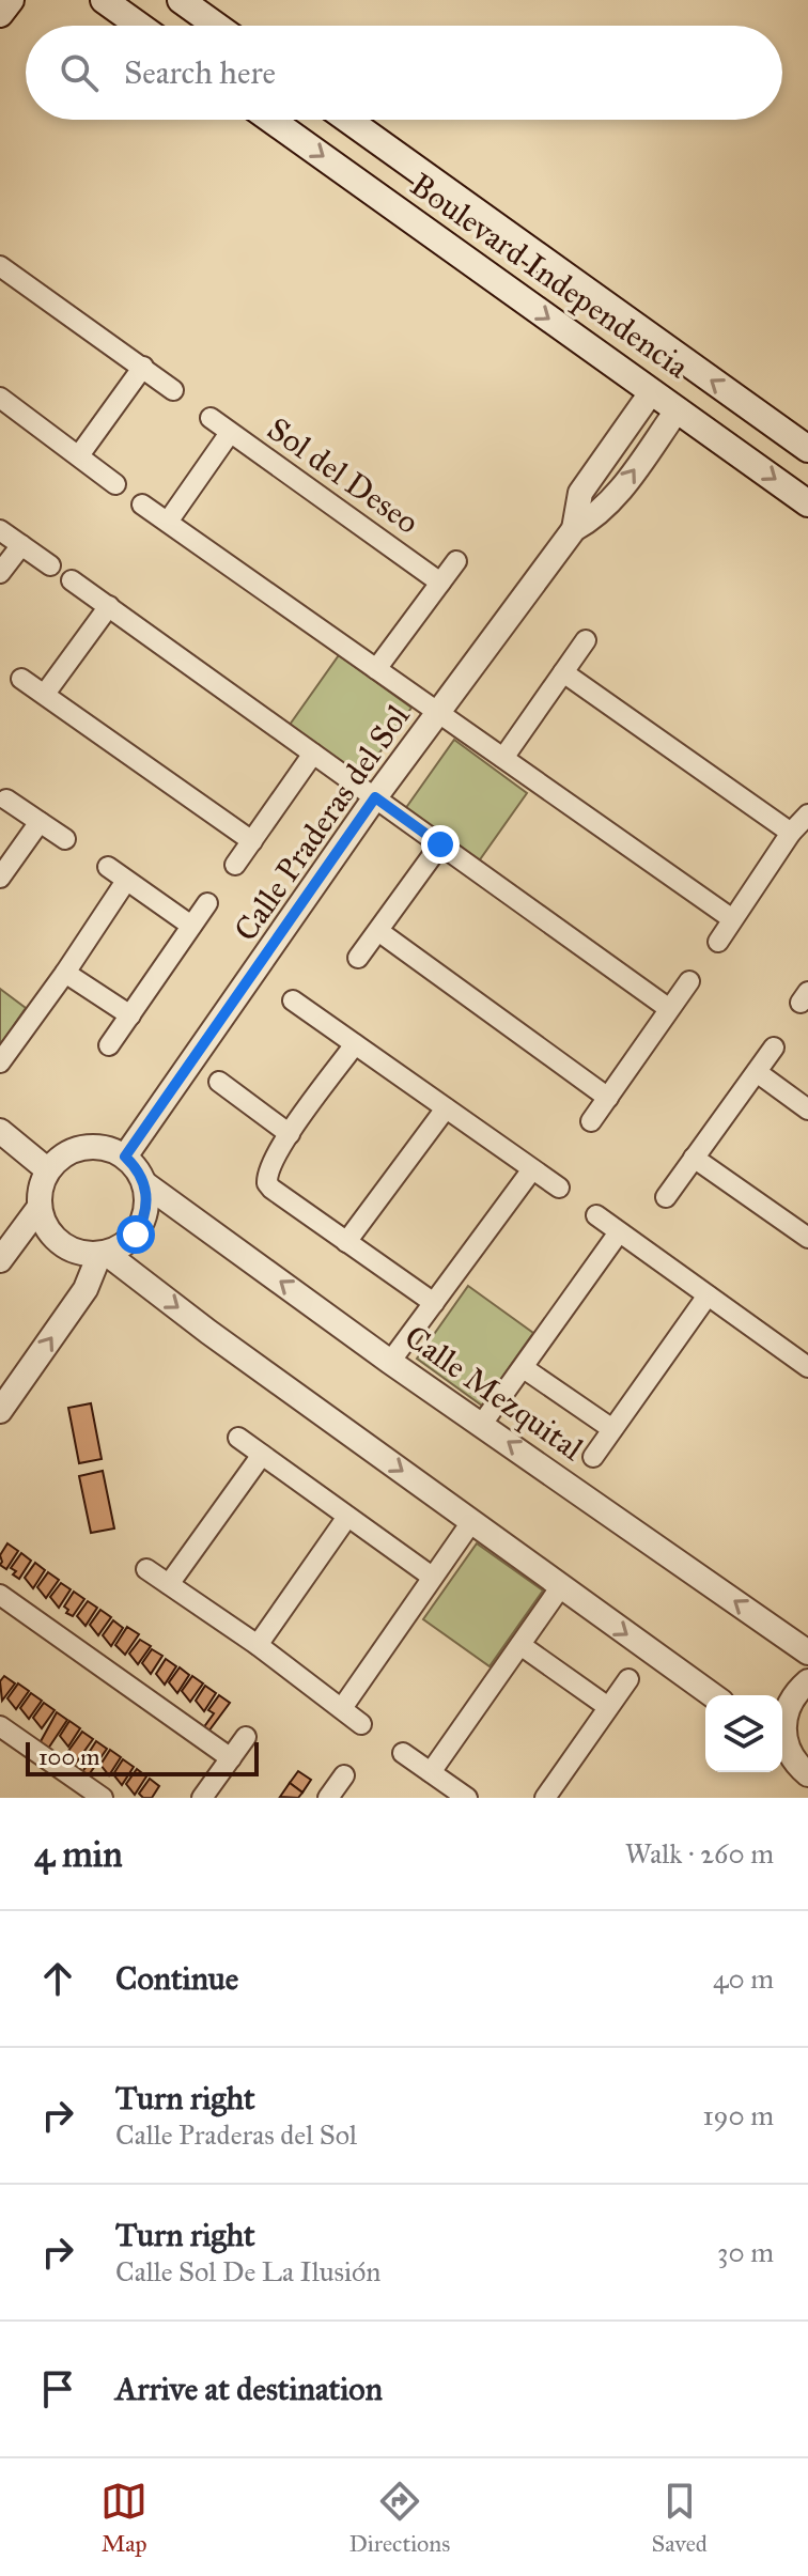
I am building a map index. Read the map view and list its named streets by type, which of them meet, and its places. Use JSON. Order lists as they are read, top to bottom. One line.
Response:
{"streets":{"main road":["Boulevard Independencia"],"street":["Sol del Deseo","Calle Praderas del Sol","Calle Mezquital"]},"crossings":[["Calle Praderas del Sol","Calle Mezquital"]],"scale_bar":"100 m","page":{"search":"Search here","scale":"100 m","heading":["4 min","Walk · 260 m"],"list":[["Continue","40 m"],["Turn right","Calle Praderas del Sol","190 m"],["Turn right","Calle Sol De La Ilusión","30 m"],"Arrive at destination"],"nav":["Map","Directions","Saved"]}}
